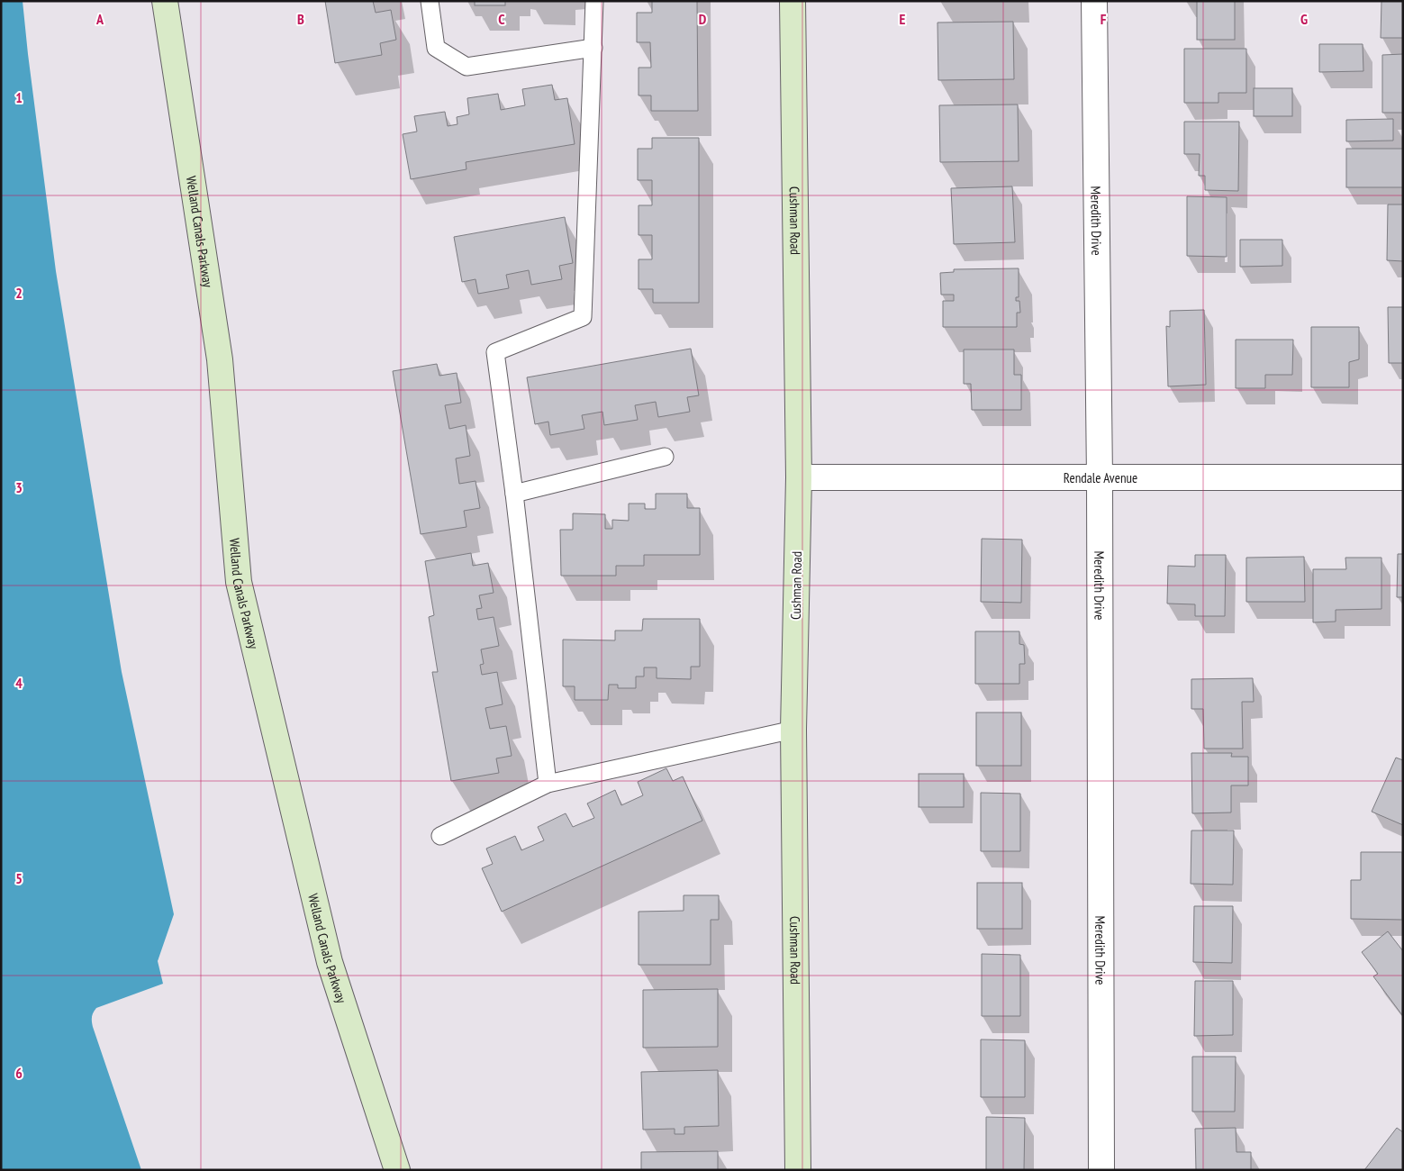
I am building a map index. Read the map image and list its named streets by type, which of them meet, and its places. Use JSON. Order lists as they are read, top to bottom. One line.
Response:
{"streets":{"main road":["Cushman Road","Welland Canals Parkway"],"street":["Meredith Drive","Rendale Avenue"]},"crossings":[["Cushman Road","Rendale Avenue"],["Meredith Drive","Rendale Avenue"]],"grid":{"columns":["A","B","C","D","E","F","G"],"rows":["1","2","3","4","5","6"]}}
